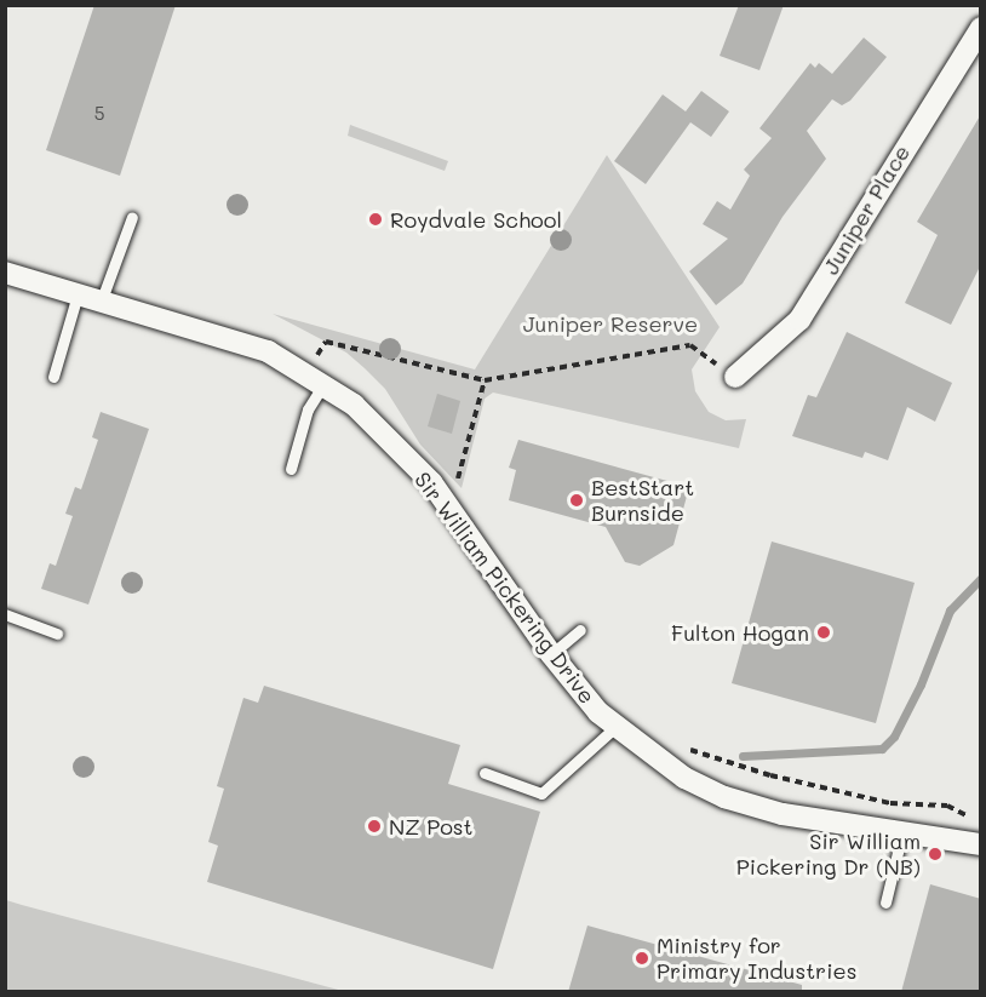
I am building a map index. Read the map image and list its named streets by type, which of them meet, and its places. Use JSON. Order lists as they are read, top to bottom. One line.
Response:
{"streets":{"street":["Juniper Place","Sir William Pickering Drive"]},"parks":["Juniper Reserve"],"places":["Roydvale School","BestStart Burnside","Fulton Hogan","NZ Post","Sir William Pickering Dr (NB)","Ministry for Primary Industries"],"house_numbers":["5"]}
